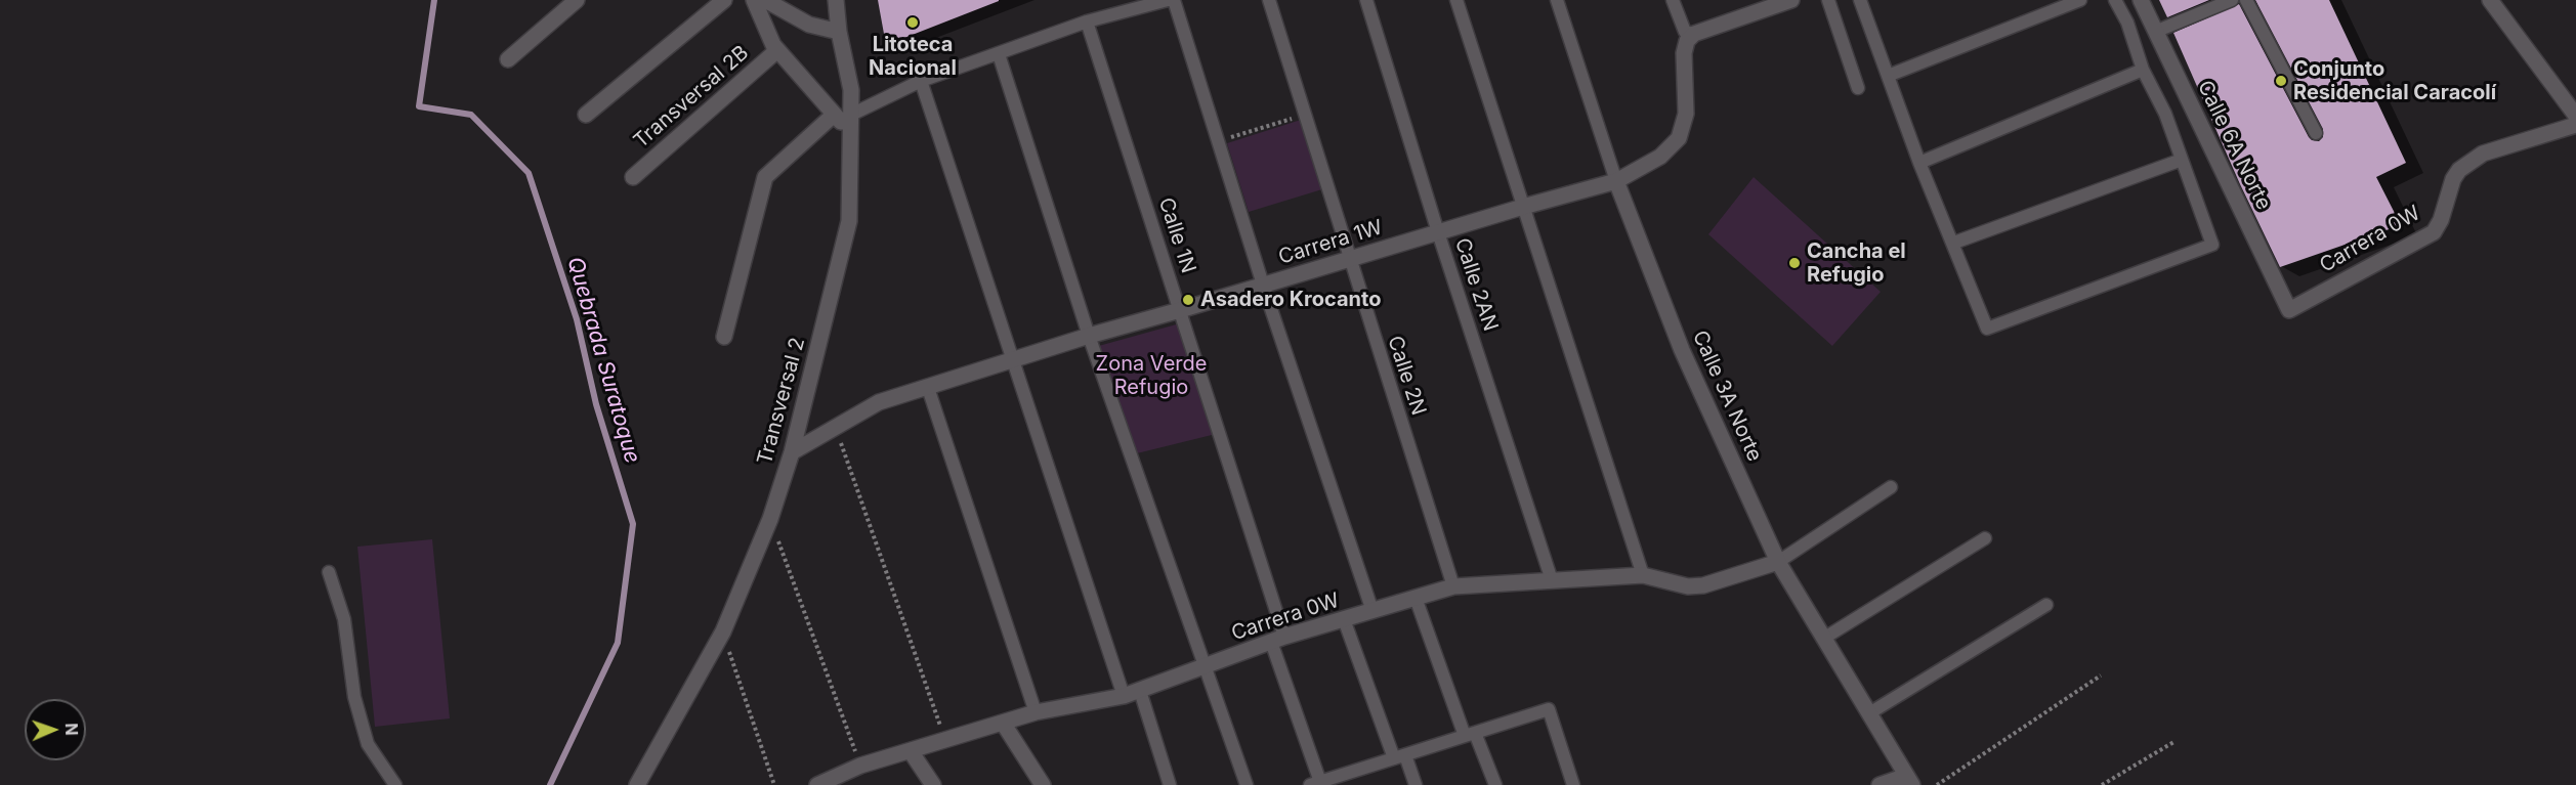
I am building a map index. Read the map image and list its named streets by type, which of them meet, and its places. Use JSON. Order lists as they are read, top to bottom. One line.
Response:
{"streets":{"street":["Transversal 2B","Calle 6A Norte","Carrera 0W","Carrera 1W","Calle 3A Norte","Transversal 2"],"lane":["Calle 1N","Calle 2AN","Calle 2N"]},"crossings":[["Calle 6A Norte","Carrera 0W"],["Calle 1N","Carrera 0W"],["Calle 1N","Carrera 1W"],["Carrera 0W","Calle 2AN"],["Carrera 0W","Calle 2N"],["Carrera 0W","Calle 3A Norte"],["Carrera 1W","Calle 2AN"],["Carrera 1W","Calle 2N"],["Carrera 1W","Calle 3A Norte"],["Carrera 1W","Transversal 2"]],"water":["Quebrada Suratoque"],"parks":["Zona Verde Refugio"],"places":["Litoteca Nacional","Conjunto Residencial Caracolí","Cancha el Refugio","Asadero Krocanto"],"north":"right"}
